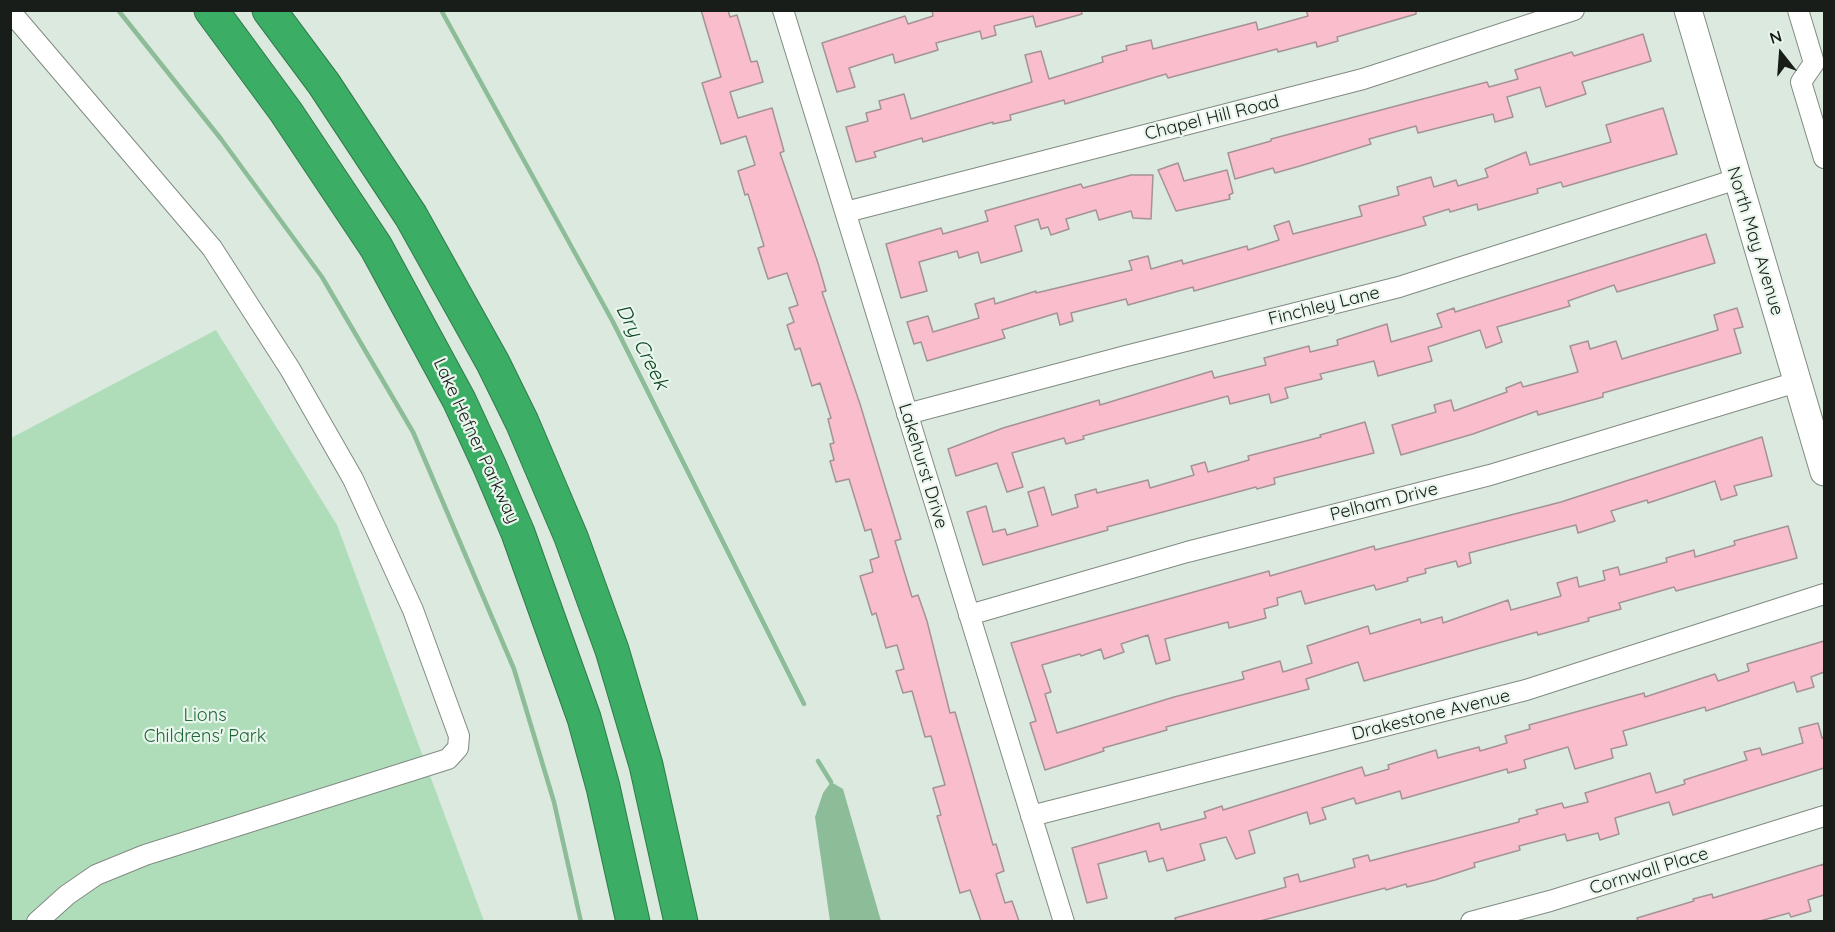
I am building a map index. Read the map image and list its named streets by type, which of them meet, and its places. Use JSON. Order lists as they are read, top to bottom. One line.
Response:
{"streets":{"highway":["Lake Hefner Parkway"],"main road":["North May Avenue"],"street":["Chapel Hill Road","Finchley Lane","Lakehurst Drive","Pelham Drive","Drakestone Avenue","Cornwall Place"]},"crossings":[["Chapel Hill Road","Lakehurst Drive"],["North May Avenue","Finchley Lane"],["North May Avenue","Pelham Drive"],["Finchley Lane","Lakehurst Drive"],["Lakehurst Drive","Pelham Drive"],["Lakehurst Drive","Drakestone Avenue"]],"water":["Dry Creek"],"parks":["Lions Childrens' Park"],"north":"top"}
